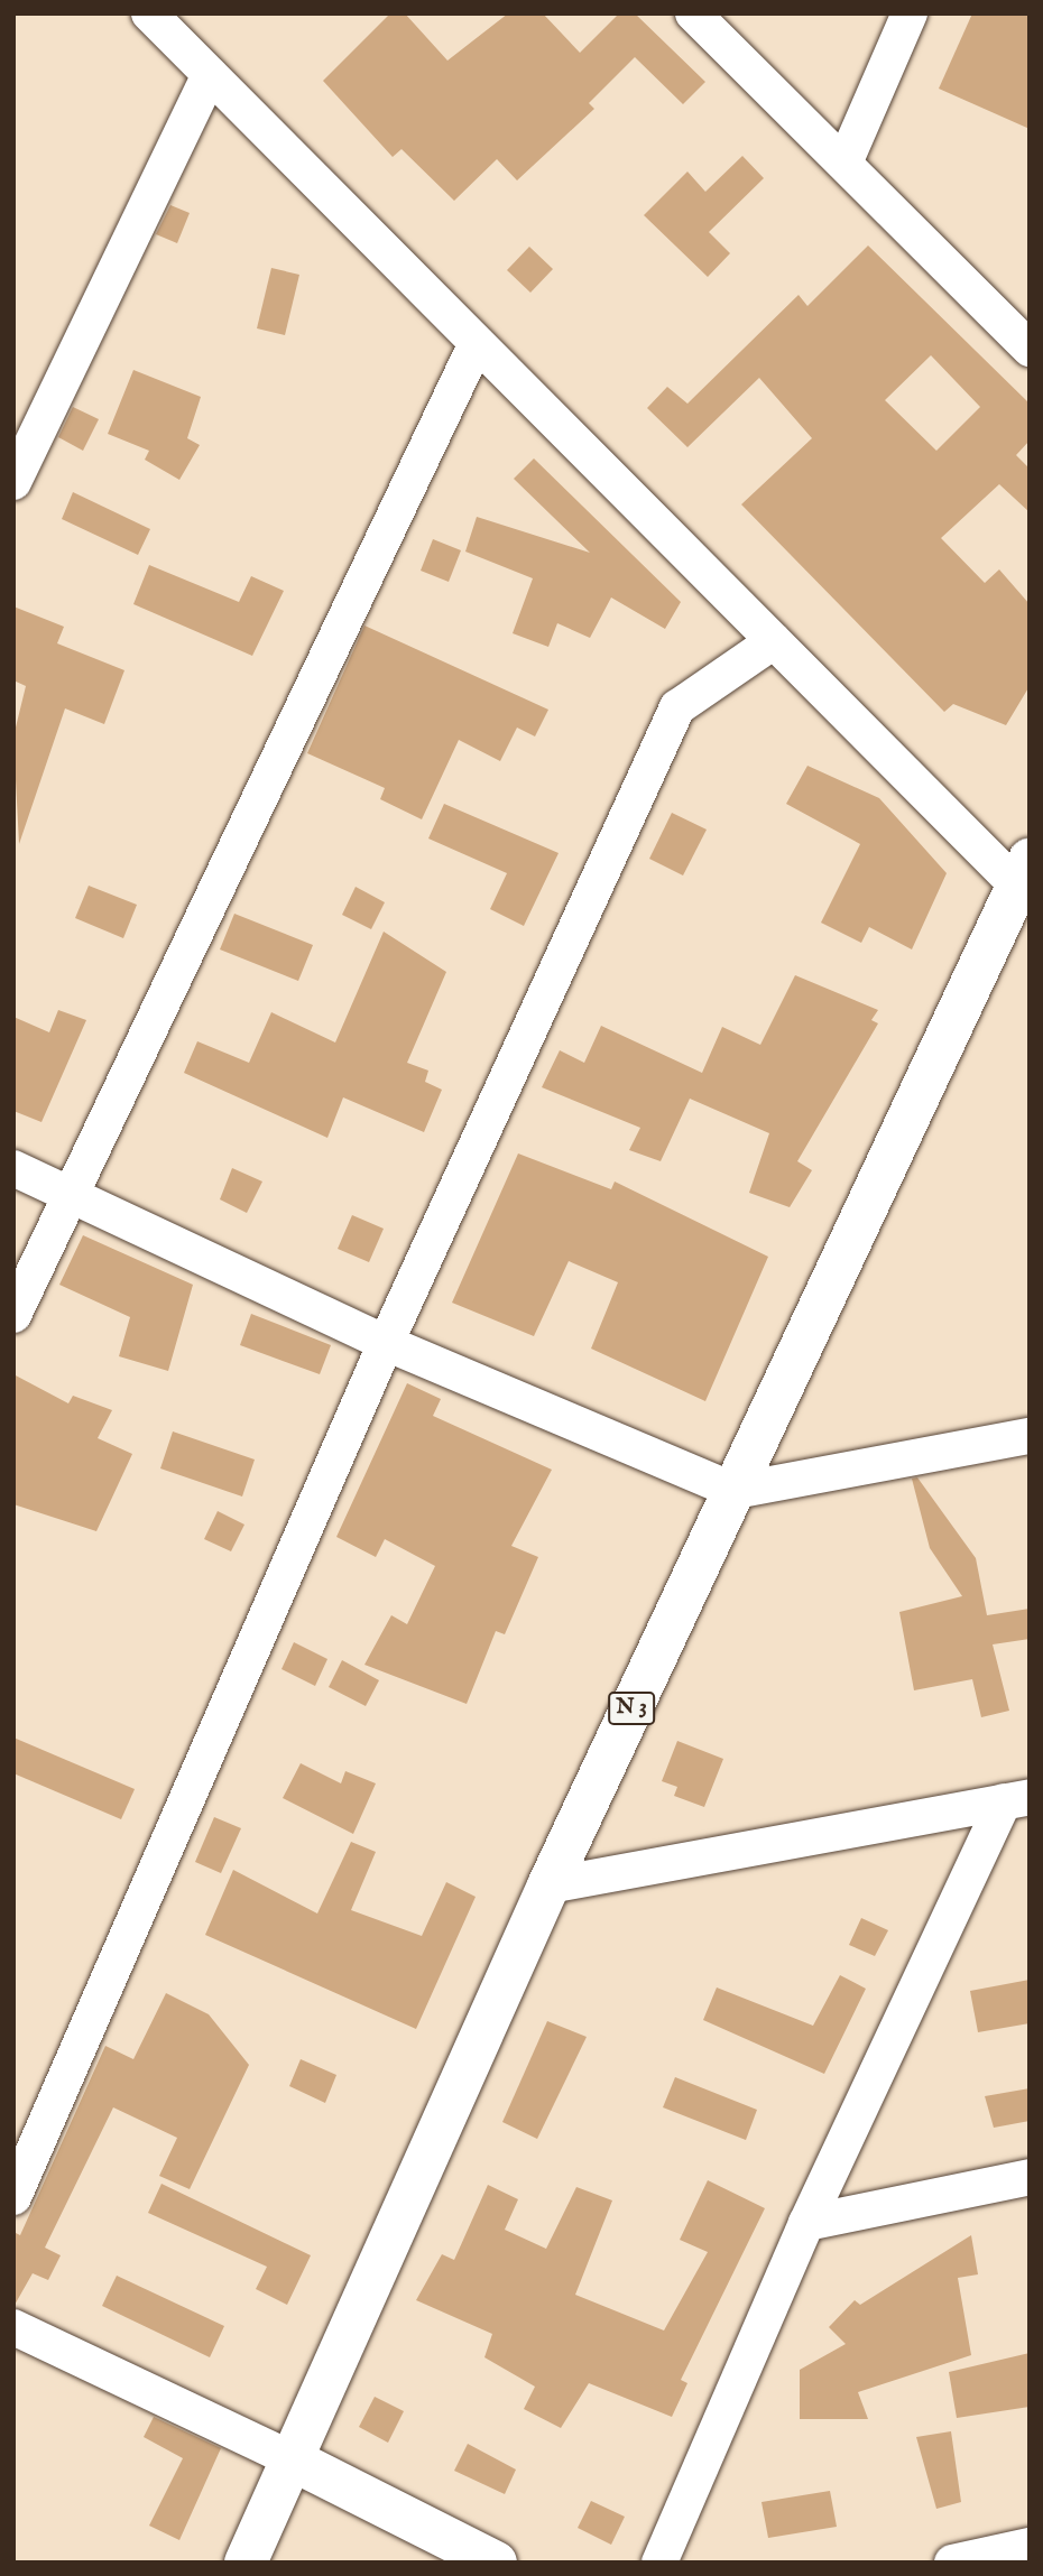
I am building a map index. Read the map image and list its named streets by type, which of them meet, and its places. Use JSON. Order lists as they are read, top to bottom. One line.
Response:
{"streets":{"main road":["N 3"]}}
